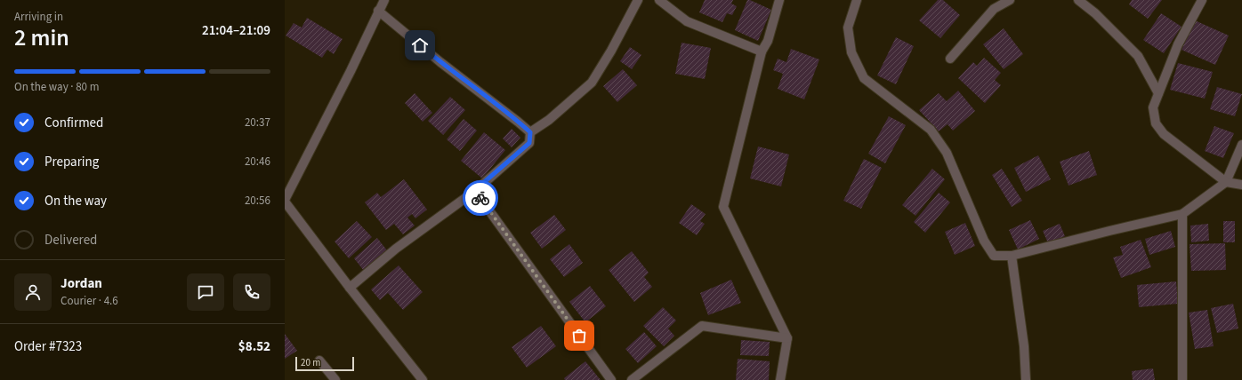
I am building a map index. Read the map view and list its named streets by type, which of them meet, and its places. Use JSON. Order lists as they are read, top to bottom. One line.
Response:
{"scale_bar":"20 m","page":{"heading":["2 min","Arriving in","21:04–21:09"],"panel":["Jordan","Courier · 4.6","Order #7323","$8.52"],"bar":"On the way · 80 m","list":[["Confirmed","20:37"],["Preparing","20:46"],["On the way","20:56"],"Delivered"],"scale":"20 m"}}
